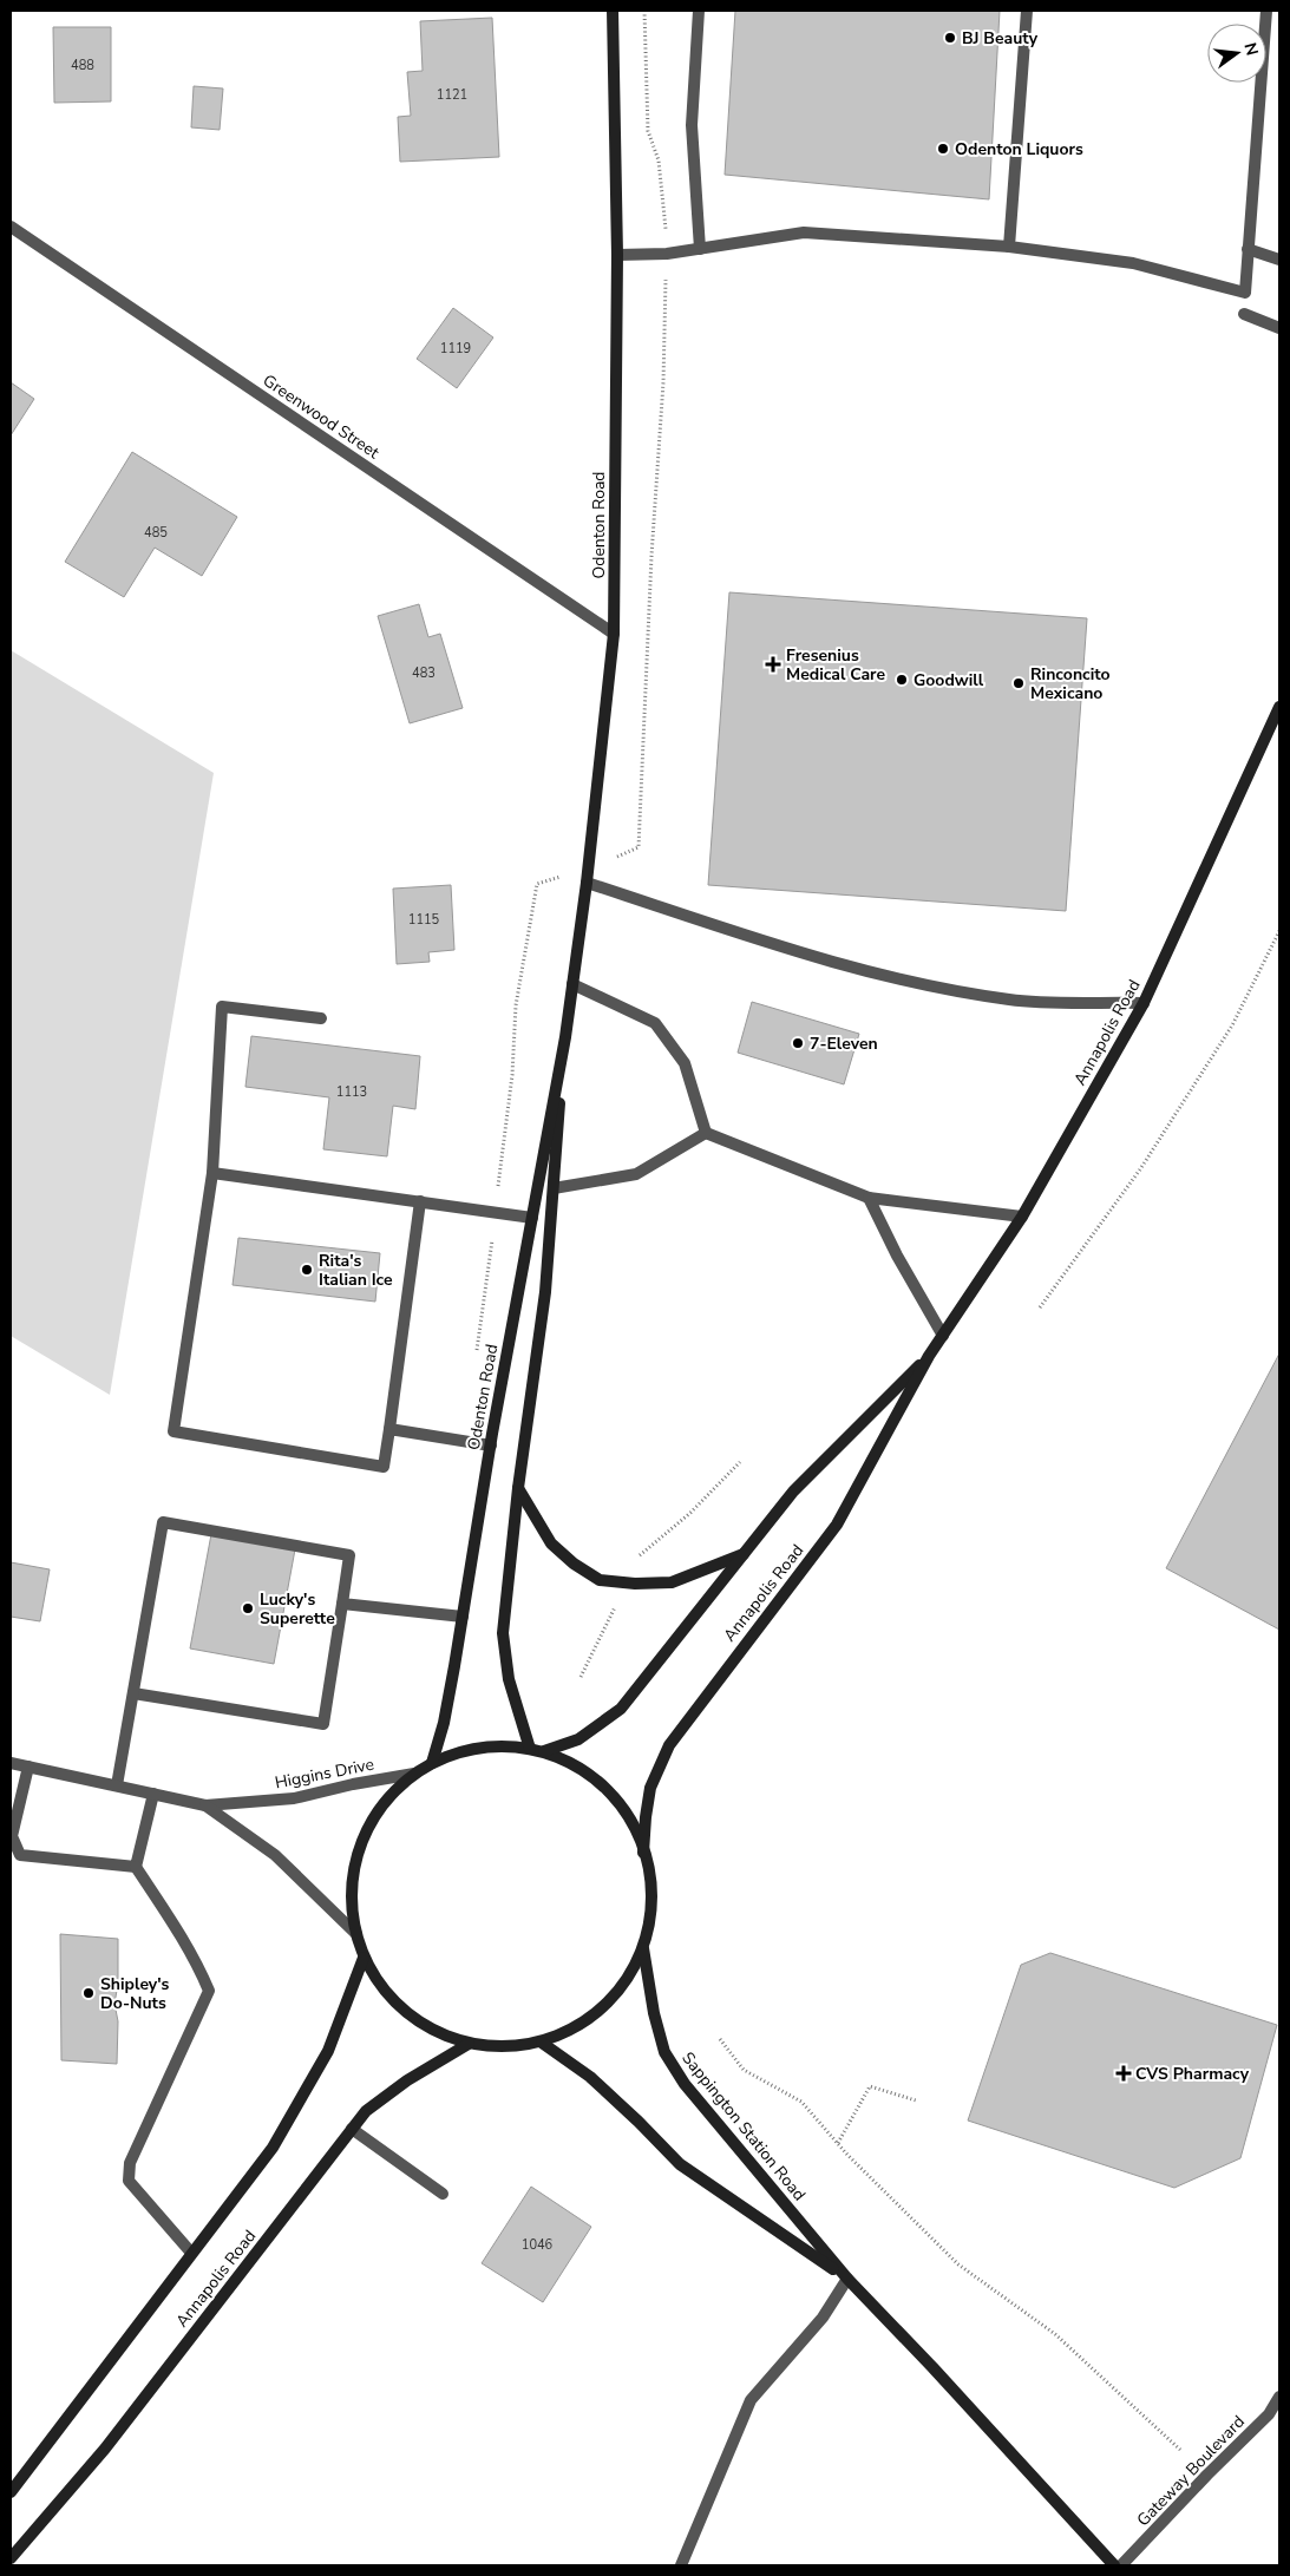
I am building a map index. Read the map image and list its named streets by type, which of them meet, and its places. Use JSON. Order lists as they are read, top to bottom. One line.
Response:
{"streets":{"main road":["Odenton Road","Annapolis Road","Sappington Station Road"],"street":["Greenwood Street","Higgins Drive","Gateway Boulevard"]},"crossings":[["Greenwood Street","Odenton Road"]],"places":{"other":["BJ Beauty","Odenton Liquors","Goodwill","Rinconcito Mexicano","7-Eleven","Rita's Italian Ice","Lucky's Superette","Shipley's Do-Nuts"],"health":["Fresenius Medical Care","CVS Pharmacy"]},"house_numbers":["488","1121","1119","485","483","1115","1113","1046"],"north":"right"}
